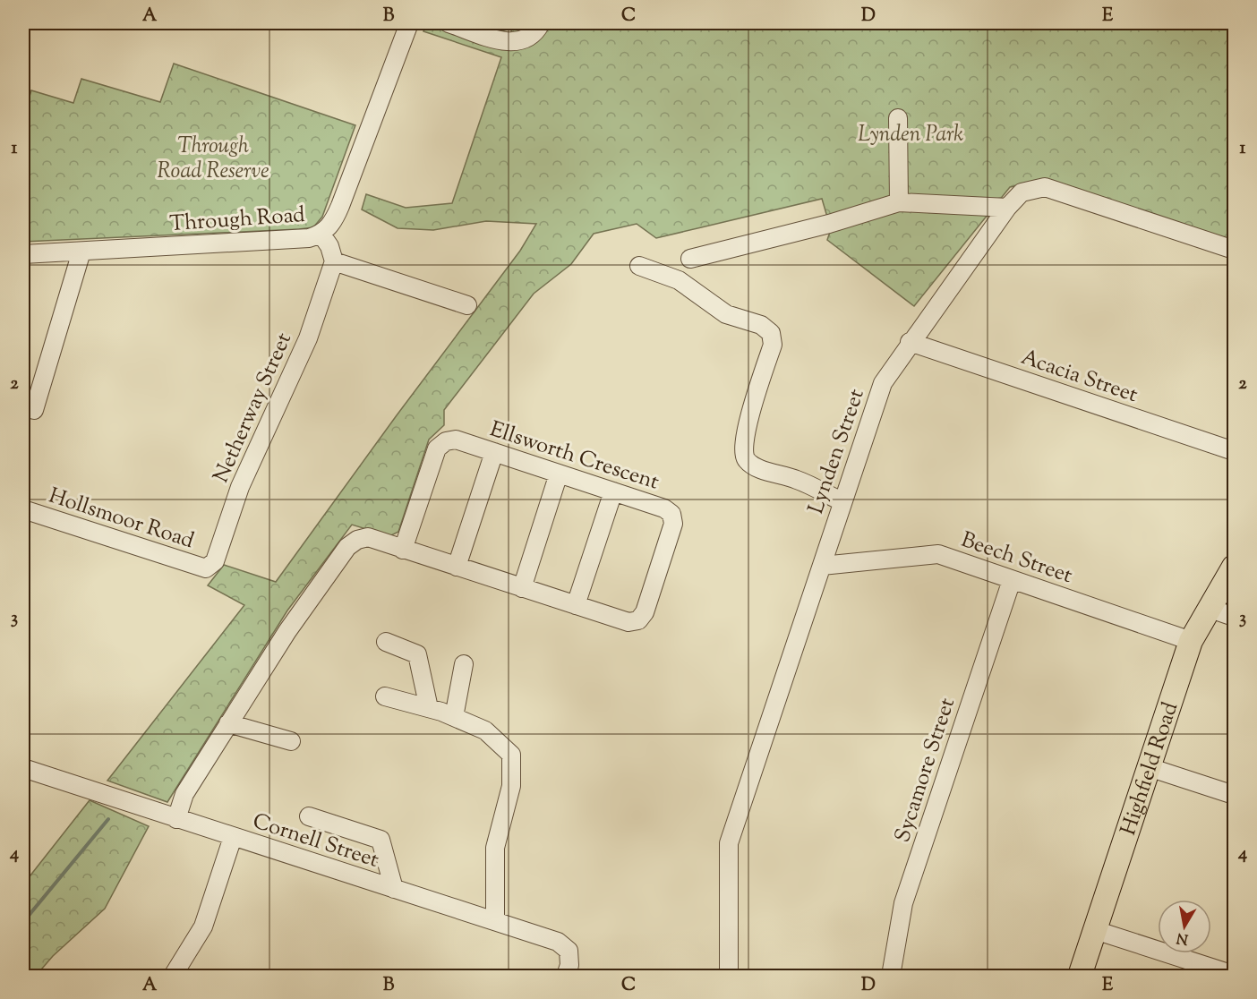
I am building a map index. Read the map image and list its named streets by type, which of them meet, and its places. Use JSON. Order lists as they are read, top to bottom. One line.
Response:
{"streets":{"main road":["Highfield Road"],"street":["Through Road","Acacia Street","Netherway Street","Lynden Street","Ellsworth Crescent","Hollsmoor Road","Beech Street","Sycamore Street","Cornell Street"]},"crossings":[["Acacia Street","Lynden Street"],["Netherway Street","Hollsmoor Road"],["Lynden Street","Beech Street"],["Ellsworth Crescent","Cornell Street"],["Beech Street","Highfield Road"],["Beech Street","Sycamore Street"]],"parks":["Lynden Park","Through Road Reserve"],"north":"bottom","grid":{"columns":["A","B","C","D","E"],"rows":["1","2","3","4"]}}
